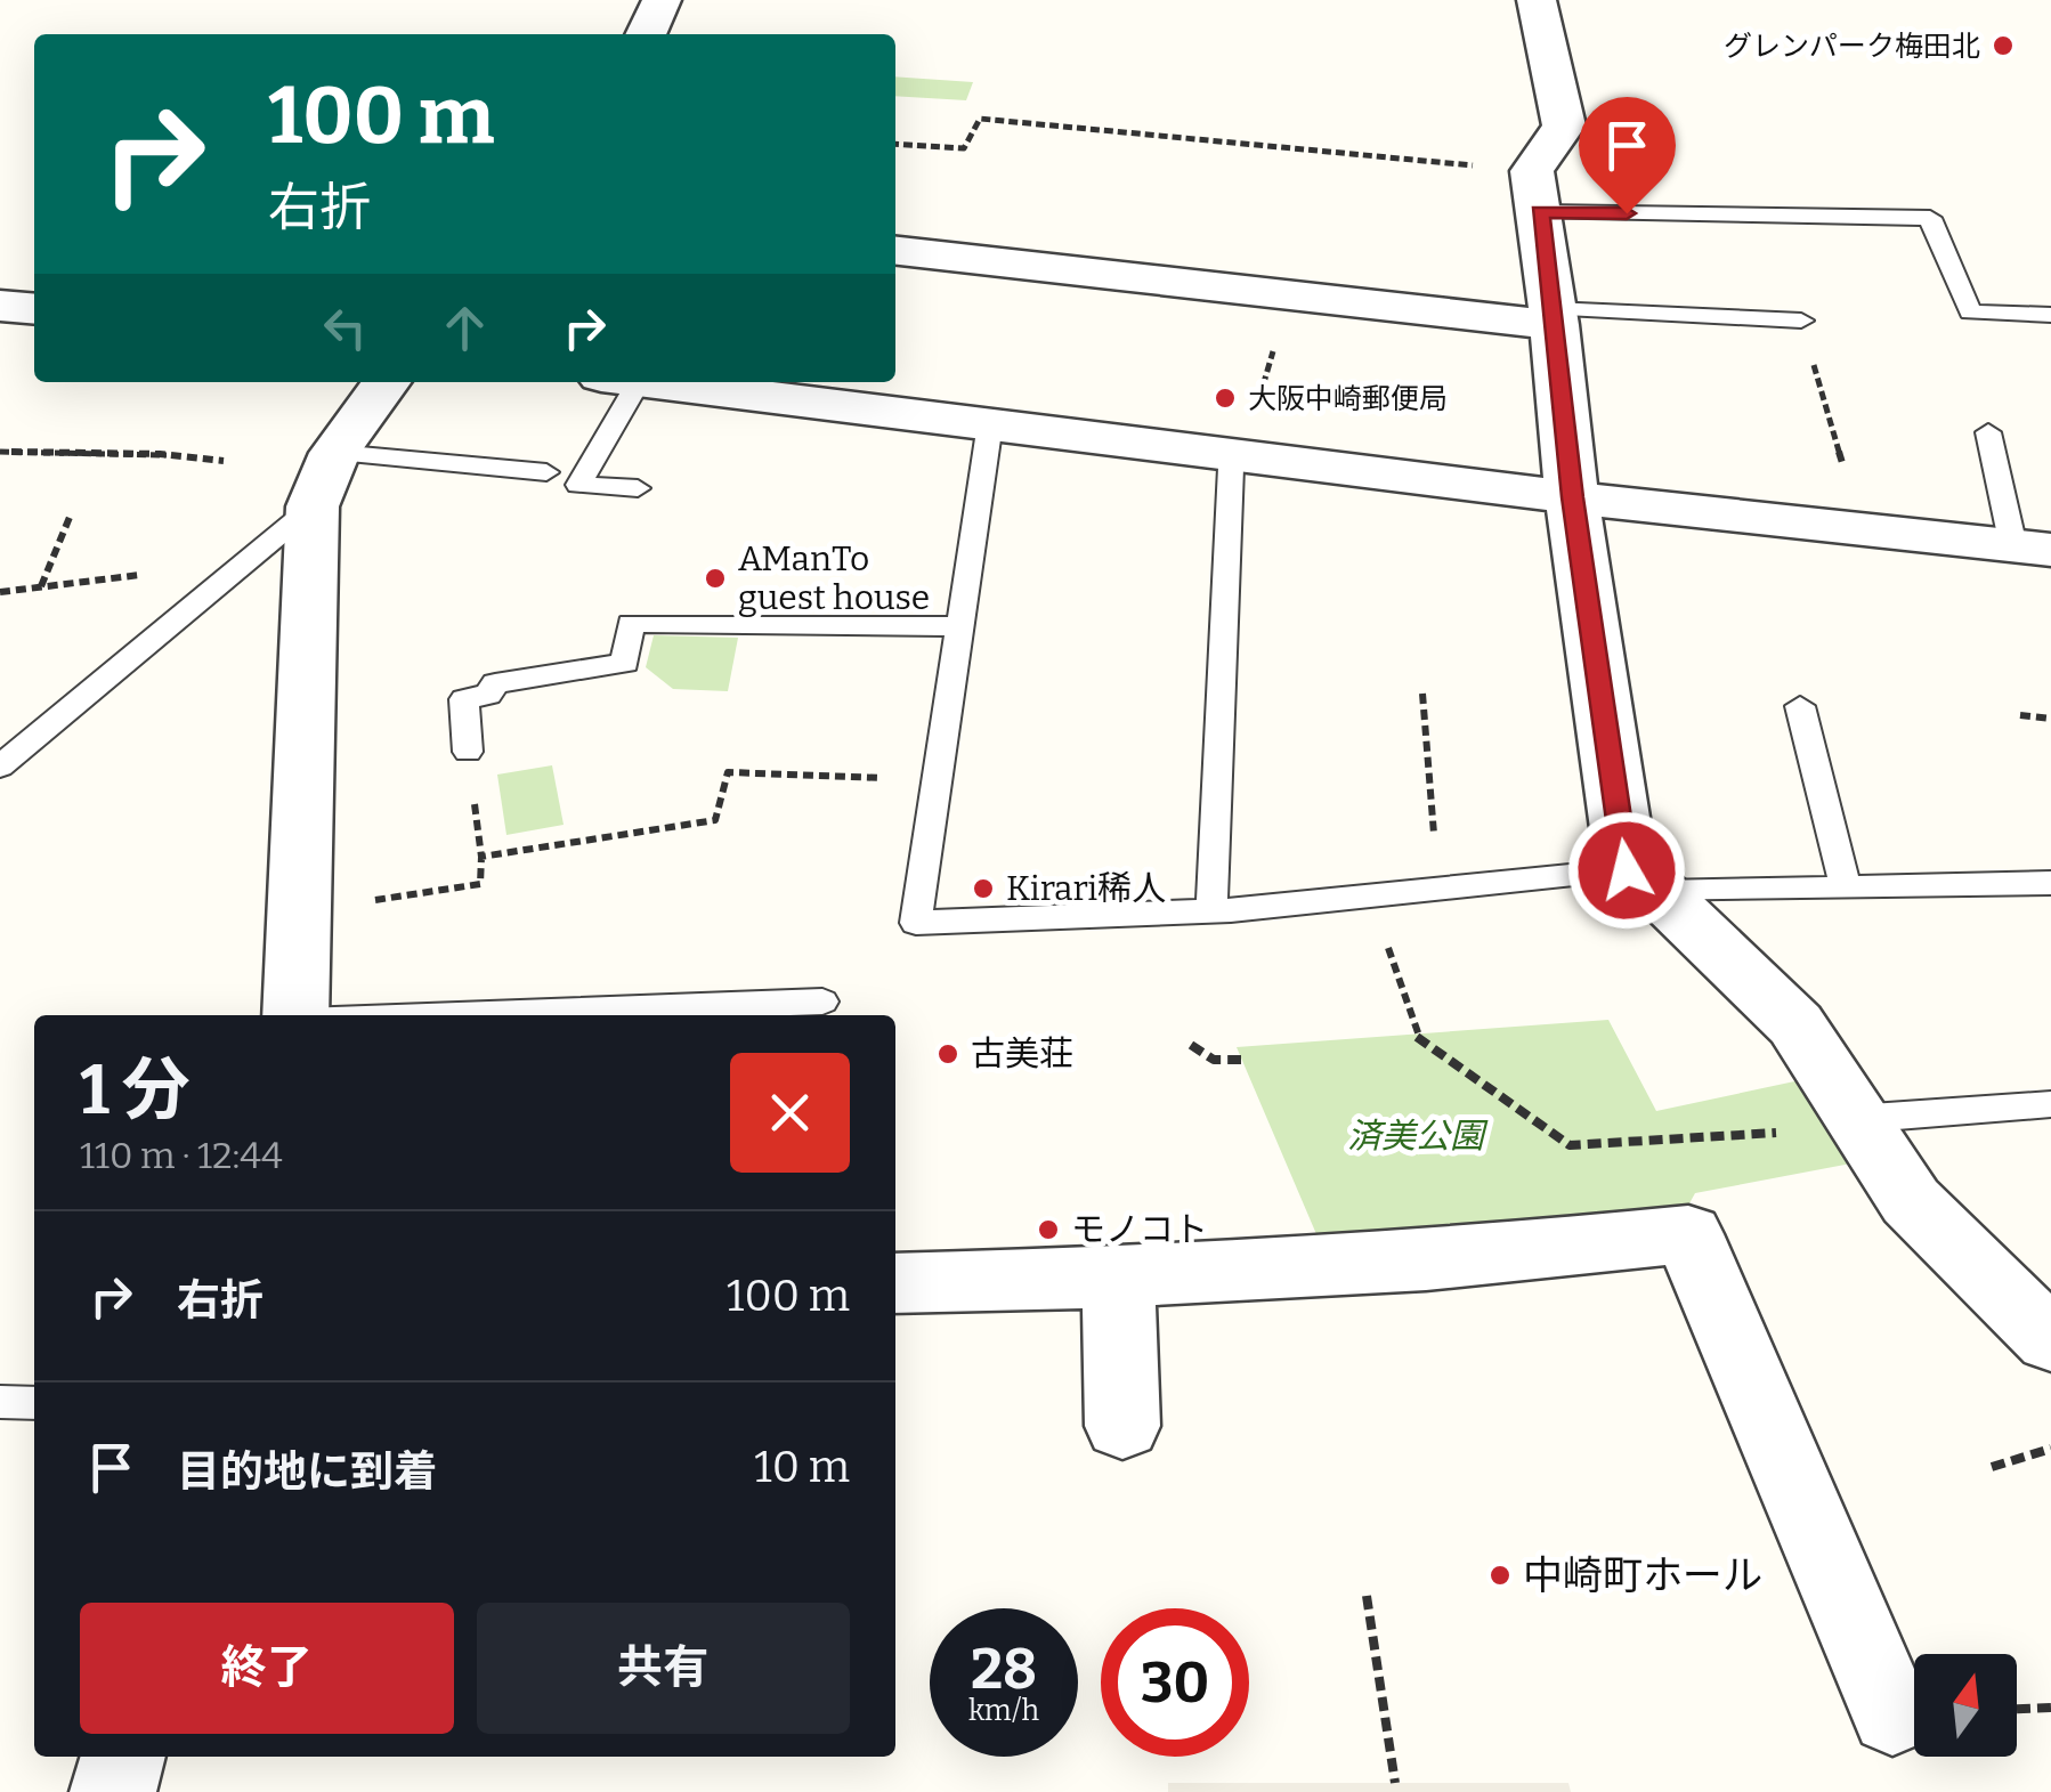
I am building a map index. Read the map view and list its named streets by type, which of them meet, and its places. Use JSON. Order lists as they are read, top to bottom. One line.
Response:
{"parks":["済美公園"],"places":["グレンパーク梅田北","大阪中崎郵便局","AManTo guest house","Kirari稀人","古美荘","モノコト","中崎町ホール"],"north":"top","page":{"turn":["100 m","右折"],"heading":["1 分","110 m · 12:44"],"list":[{"name":"右折","value":"100 m"},{"name":"目的地に到着","value":"10 m"}],"buttons":["終了","共有"],"speed":"28 km/h","limit":"30"}}
